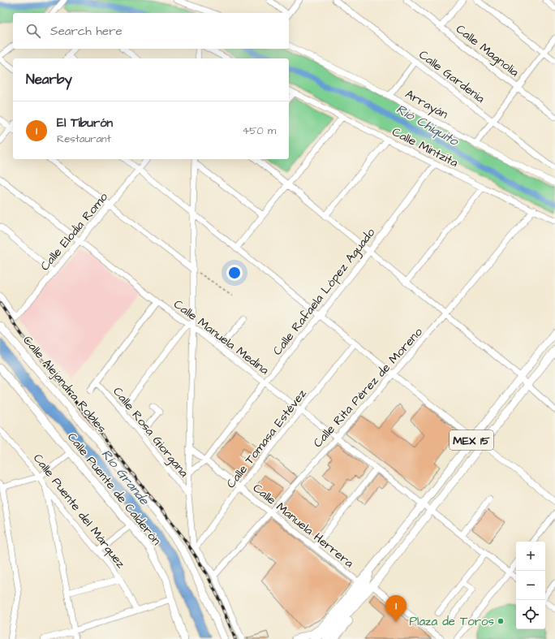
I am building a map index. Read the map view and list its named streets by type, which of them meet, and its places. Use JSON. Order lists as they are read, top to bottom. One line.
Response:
{"streets":{"main road":["Calle Alejandra Robles","MEX 15","Calle Puente de Calderón"],"street":["Calle Magnolia","Calle Gardenia","Arrayán","Calle Mintzita","Calle Elodia Romo","Calle Rafaela López Aguado","Calle Manuela Medina","Calle Rita Pérez de Moreno","Calle Rosa Giorgana","Calle Tomasa Estévez","Calle Puente del Márquez","Calle Manuela Herrera"]},"crossings":[["Calle Mintzita","Calle Rafaela López Aguado"],["Calle Mintzita","Calle Rita Pérez de Moreno"],["Calle Elodia Romo","Calle Manuela Medina"],["Calle Rafaela López Aguado","Calle Manuela Medina"],["Calle Rafaela López Aguado","Calle Manuela Herrera"],["Calle Manuela Medina","Calle Rita Pérez de Moreno"],["Calle Manuela Medina","Calle Tomasa Estévez"],["Calle Manuela Medina","MEX 15"],["Calle Rita Pérez de Moreno","Calle Manuela Herrera"],["Calle Tomasa Estévez","Calle Manuela Herrera"]],"water":["Rió Chiquito","Río Grande"],"places":["Plaza de Toros"],"page":{"search":"Search here","heading":"Nearby","list":[{"mark":"1","name":"El Tiburón","note":"Restaurant","value":"450 m"}],"map_buttons":["+","−"],"pins":"1"}}
